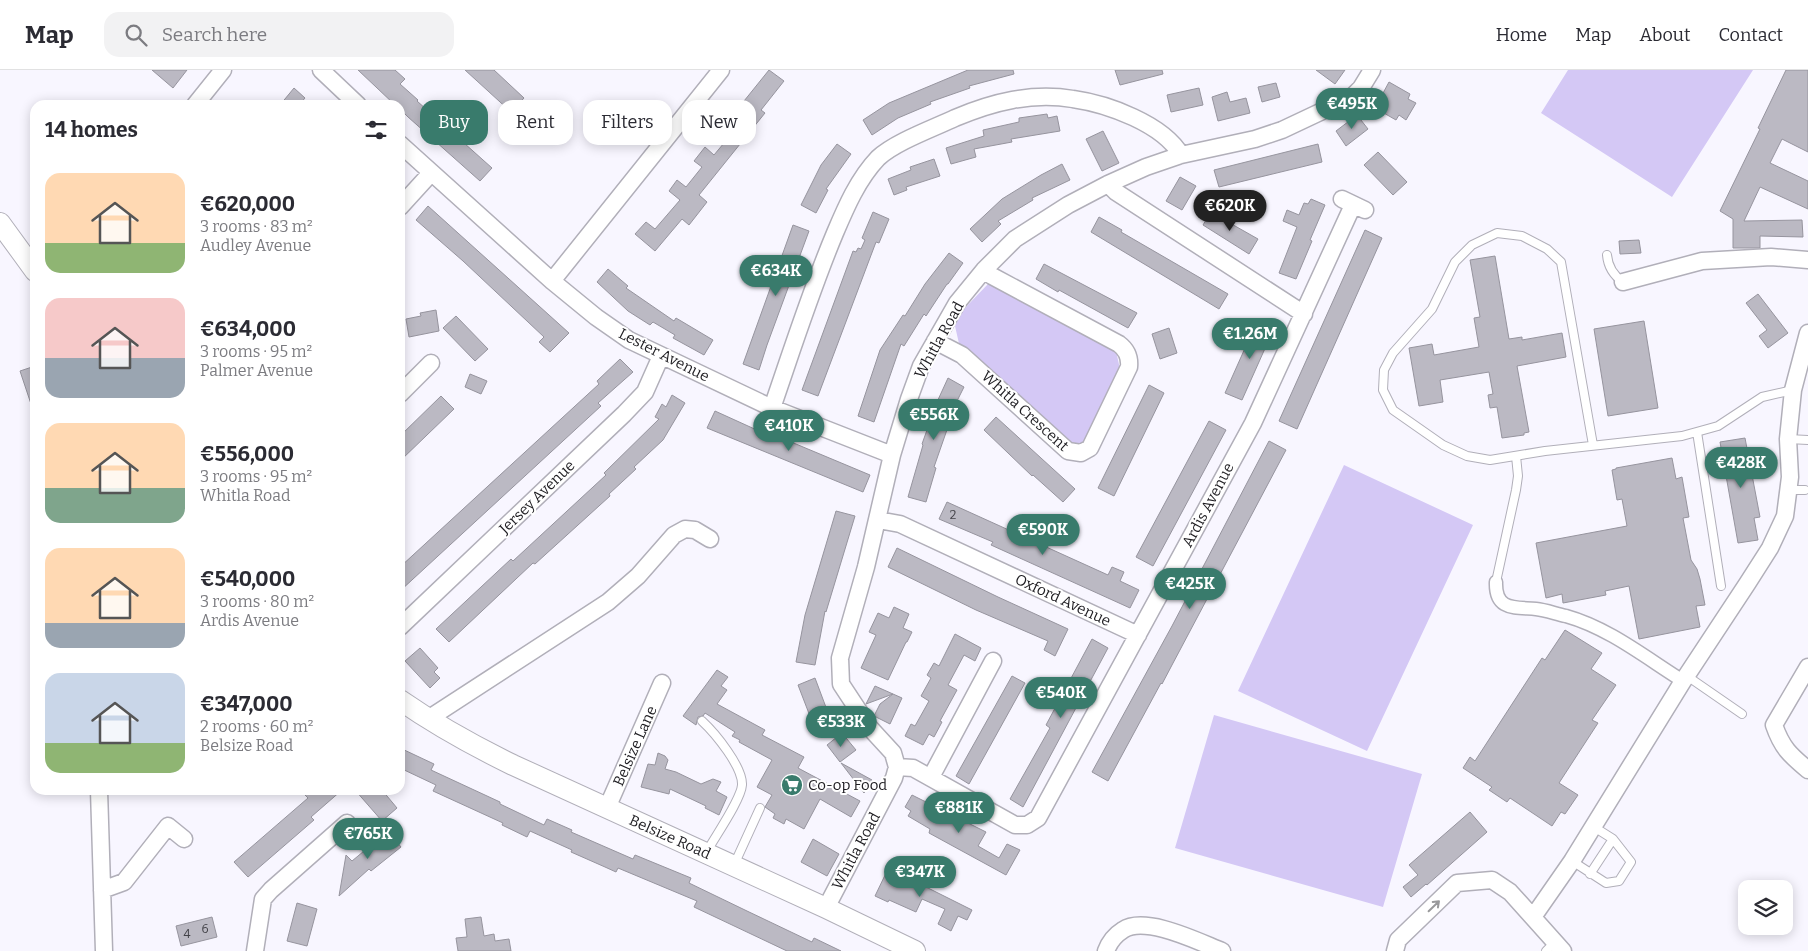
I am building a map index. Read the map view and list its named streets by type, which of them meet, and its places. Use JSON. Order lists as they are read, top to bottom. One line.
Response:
{"streets":{"street":["Whitla Road","Lester Avenue","Whitla Crescent","Jersey Avenue","Ardis Avenue","Oxford Avenue","Belsize Lane","Belsize Road"]},"crossings":[["Whitla Road","Lester Avenue"],["Whitla Road","Whitla Crescent"],["Whitla Road","Ardis Avenue"],["Whitla Road","Oxford Avenue"],["Whitla Road","Belsize Road"],["Lester Avenue","Jersey Avenue"],["Ardis Avenue","Oxford Avenue"],["Belsize Lane","Belsize Road"]],"places":{"supermarket":["Co-op Food"]},"house_numbers":["2","6","4"],"page":{"header":"Map","search":"Search here","nav":["Home","Map","About","Contact"],"price":["€495K","€620K","€634K","€1.26M","€556K","€410K","€428K","€590K","€425K","€540K","€533K","€881K","€765K","€347K"],"chip":["Buy","Rent","Filters","New"],"heading":"14 homes","list":[{"name":"€620,000","note":"3 rooms · 83 m² · Audley Avenue"},{"name":"€634,000","note":"3 rooms · 95 m² · Palmer Avenue"},{"name":"€556,000","note":"3 rooms · 95 m² · Whitla Road"},{"name":"€540,000","note":"3 rooms · 80 m² · Ardis Avenue"},{"name":"€347,000","note":"2 rooms · 60 m² · Belsize Road"}]}}
